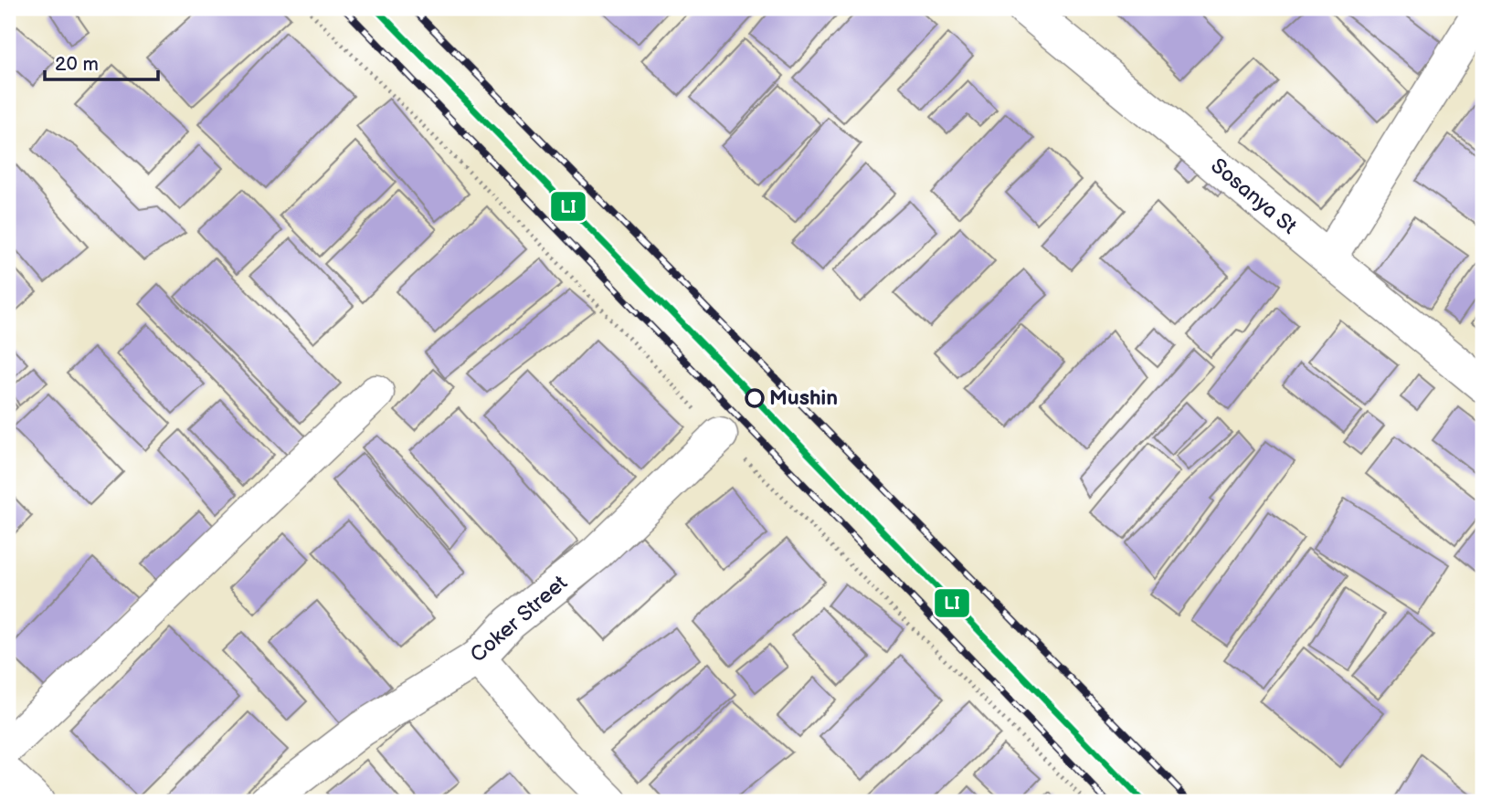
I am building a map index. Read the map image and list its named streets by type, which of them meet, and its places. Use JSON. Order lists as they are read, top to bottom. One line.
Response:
{"streets":{"street":["Sosanya St","Coker Street"]},"places":["Mushin"],"lines":["transit line LI"],"scale_bar":"20 m"}
